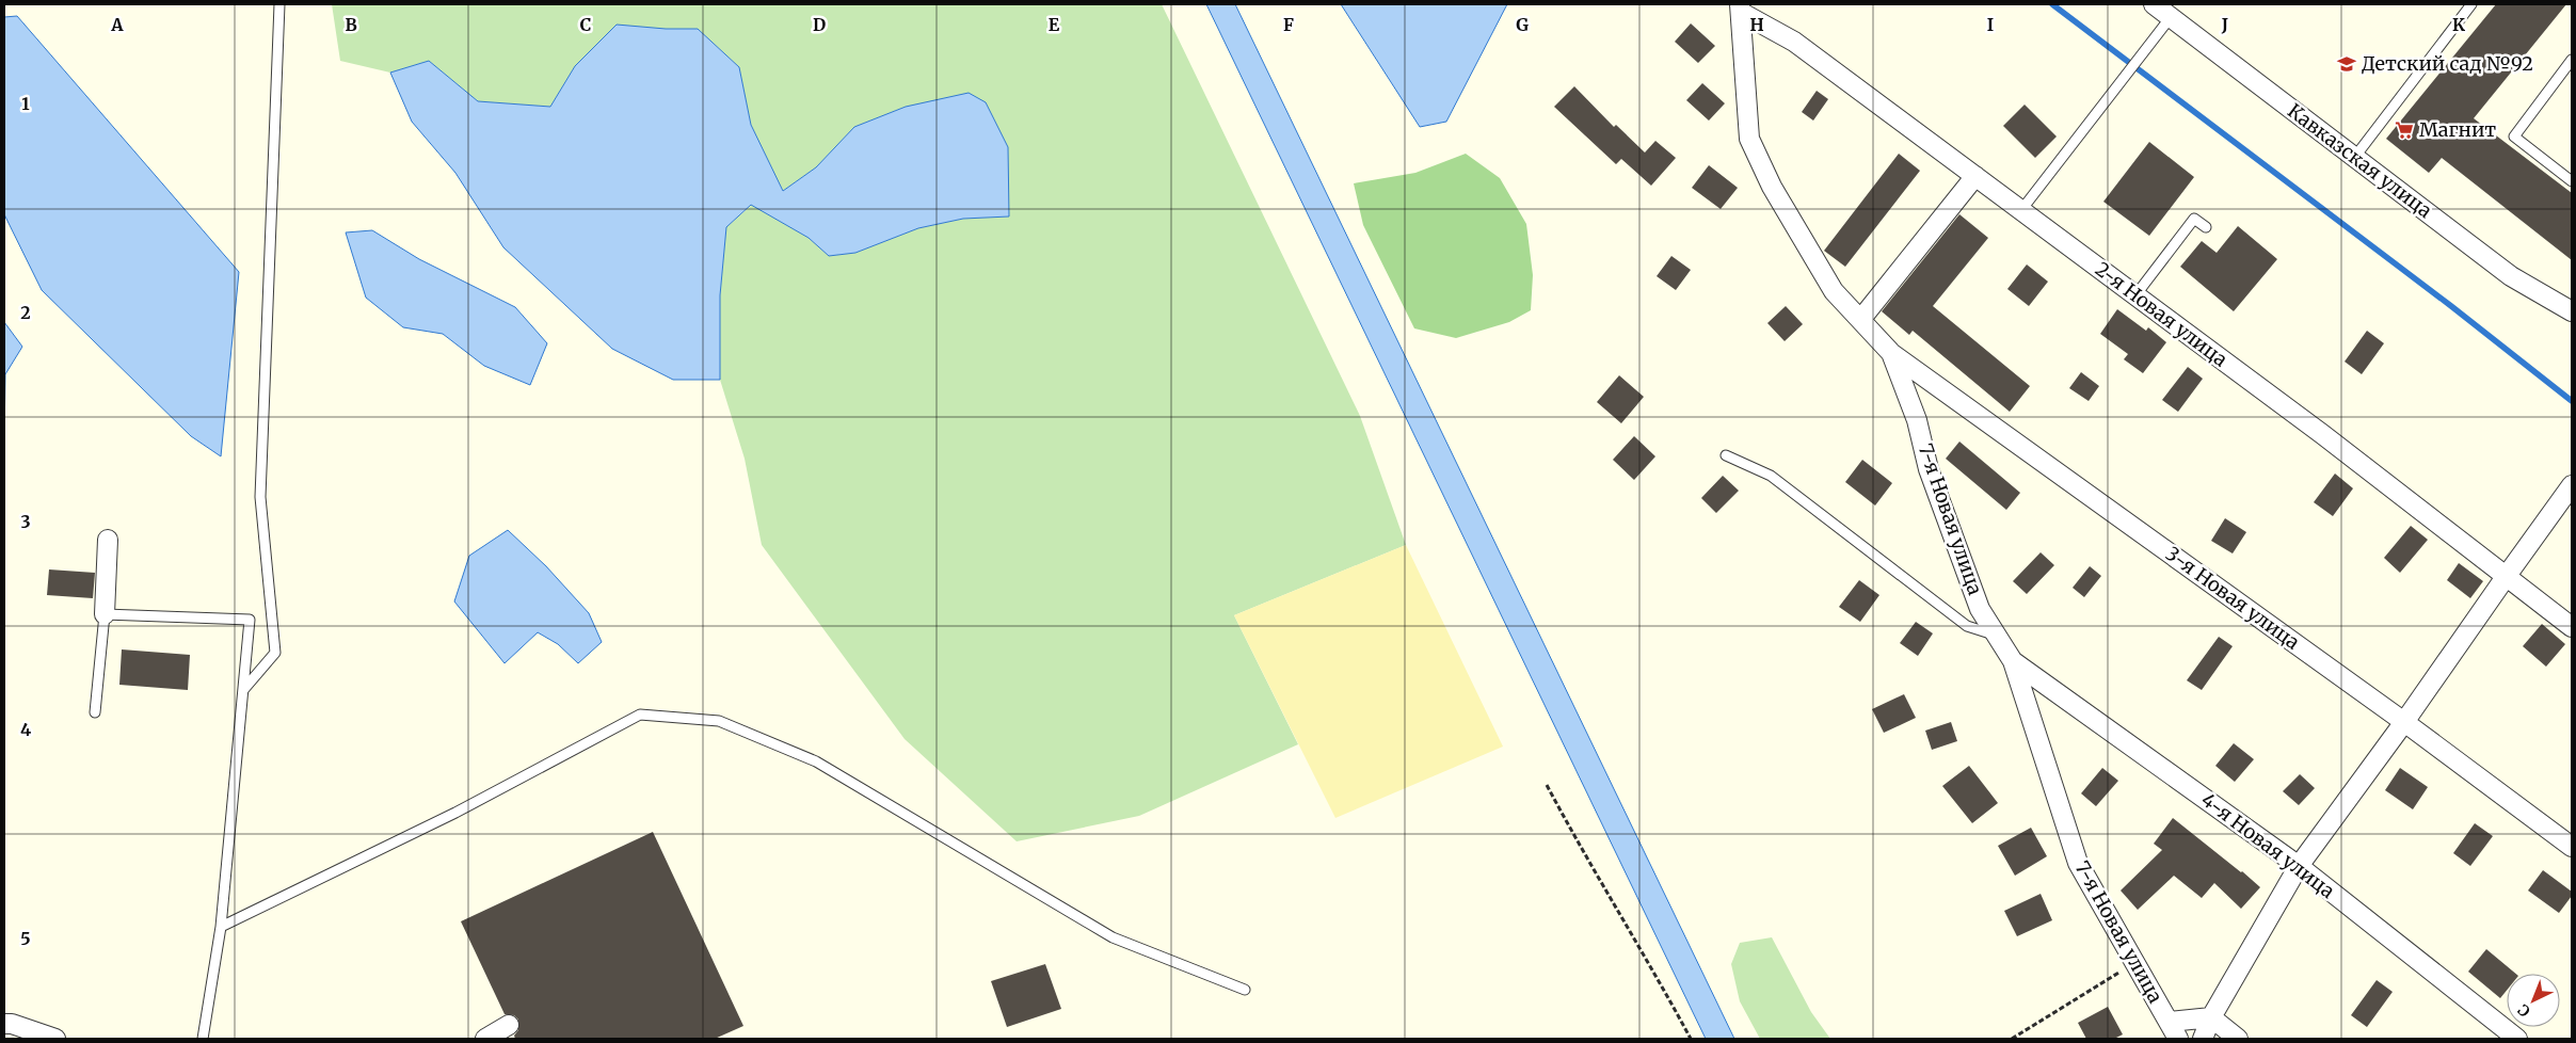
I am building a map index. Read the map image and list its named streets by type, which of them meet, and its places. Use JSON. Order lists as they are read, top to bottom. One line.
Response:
{"streets":{"street":["Кавказская улица","2-я Новая улица","7-я Новая улица","3-я Новая улица","4-я Новая улица"]},"crossings":[["2-я Новая улица","7-я Новая улица"],["7-я Новая улица","3-я Новая улица"],["7-я Новая улица","4-я Новая улица"]],"places":{"school or university":["Детский сад №92"],"supermarket":["Магнит"]},"north":"bottom left","grid":{"columns":["A","B","C","D","E","F","G","H","I","J","K"],"rows":["1","2","3","4","5"]}}
